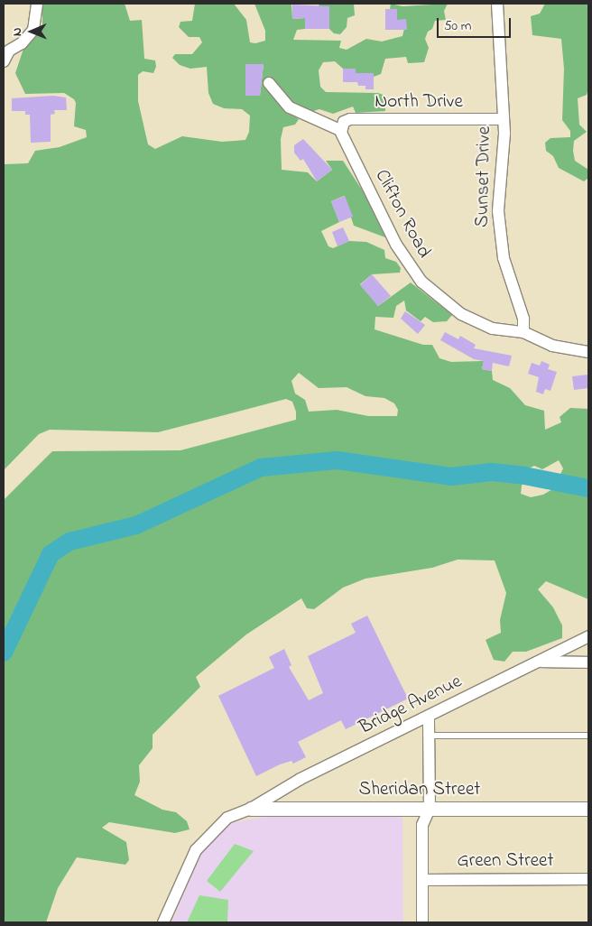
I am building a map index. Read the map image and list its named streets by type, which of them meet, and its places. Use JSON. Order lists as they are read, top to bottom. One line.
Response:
{"streets":{"street":["North Drive","Sunset Drive","Clifton Road","Bridge Avenue","Sheridan Street","Green Street"]},"crossings":[["North Drive","Sunset Drive"],["North Drive","Clifton Road"],["Sunset Drive","Clifton Road"],["Bridge Avenue","Sheridan Street"]],"scale_bar":"50 m","north":"left"}
